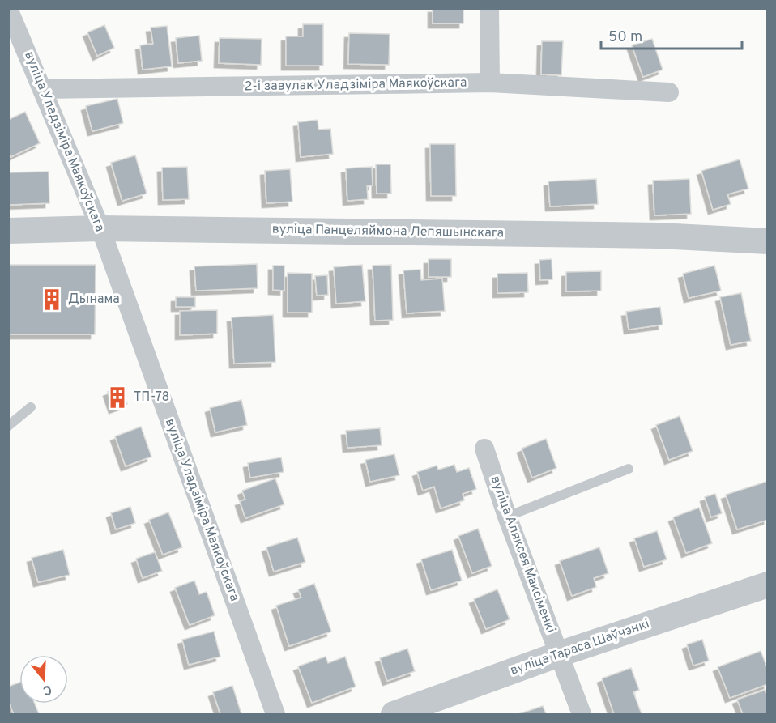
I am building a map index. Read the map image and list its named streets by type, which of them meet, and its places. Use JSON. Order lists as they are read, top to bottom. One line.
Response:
{"streets":{"street":["2-і завулак Уладзіміра Маякоўскага","вуліца Уладзіміра Маякоўскага","вуліца Панцеляймона Лепяшынскага","вуліца Аляксея Максіменкі","вуліца Тараса Шаўчэнкі"]},"crossings":[["2-і завулак Уладзіміра Маякоўскага","вуліца Уладзіміра Маякоўскага"],["вуліца Уладзіміра Маякоўскага","вуліца Панцеляймона Лепяшынскага"],["вуліца Аляксея Максіменкі","вуліца Тараса Шаўчэнкі"]],"places":{"building":["Дынама","ТП-78"]},"scale_bar":"50 m","north":"bottom"}
